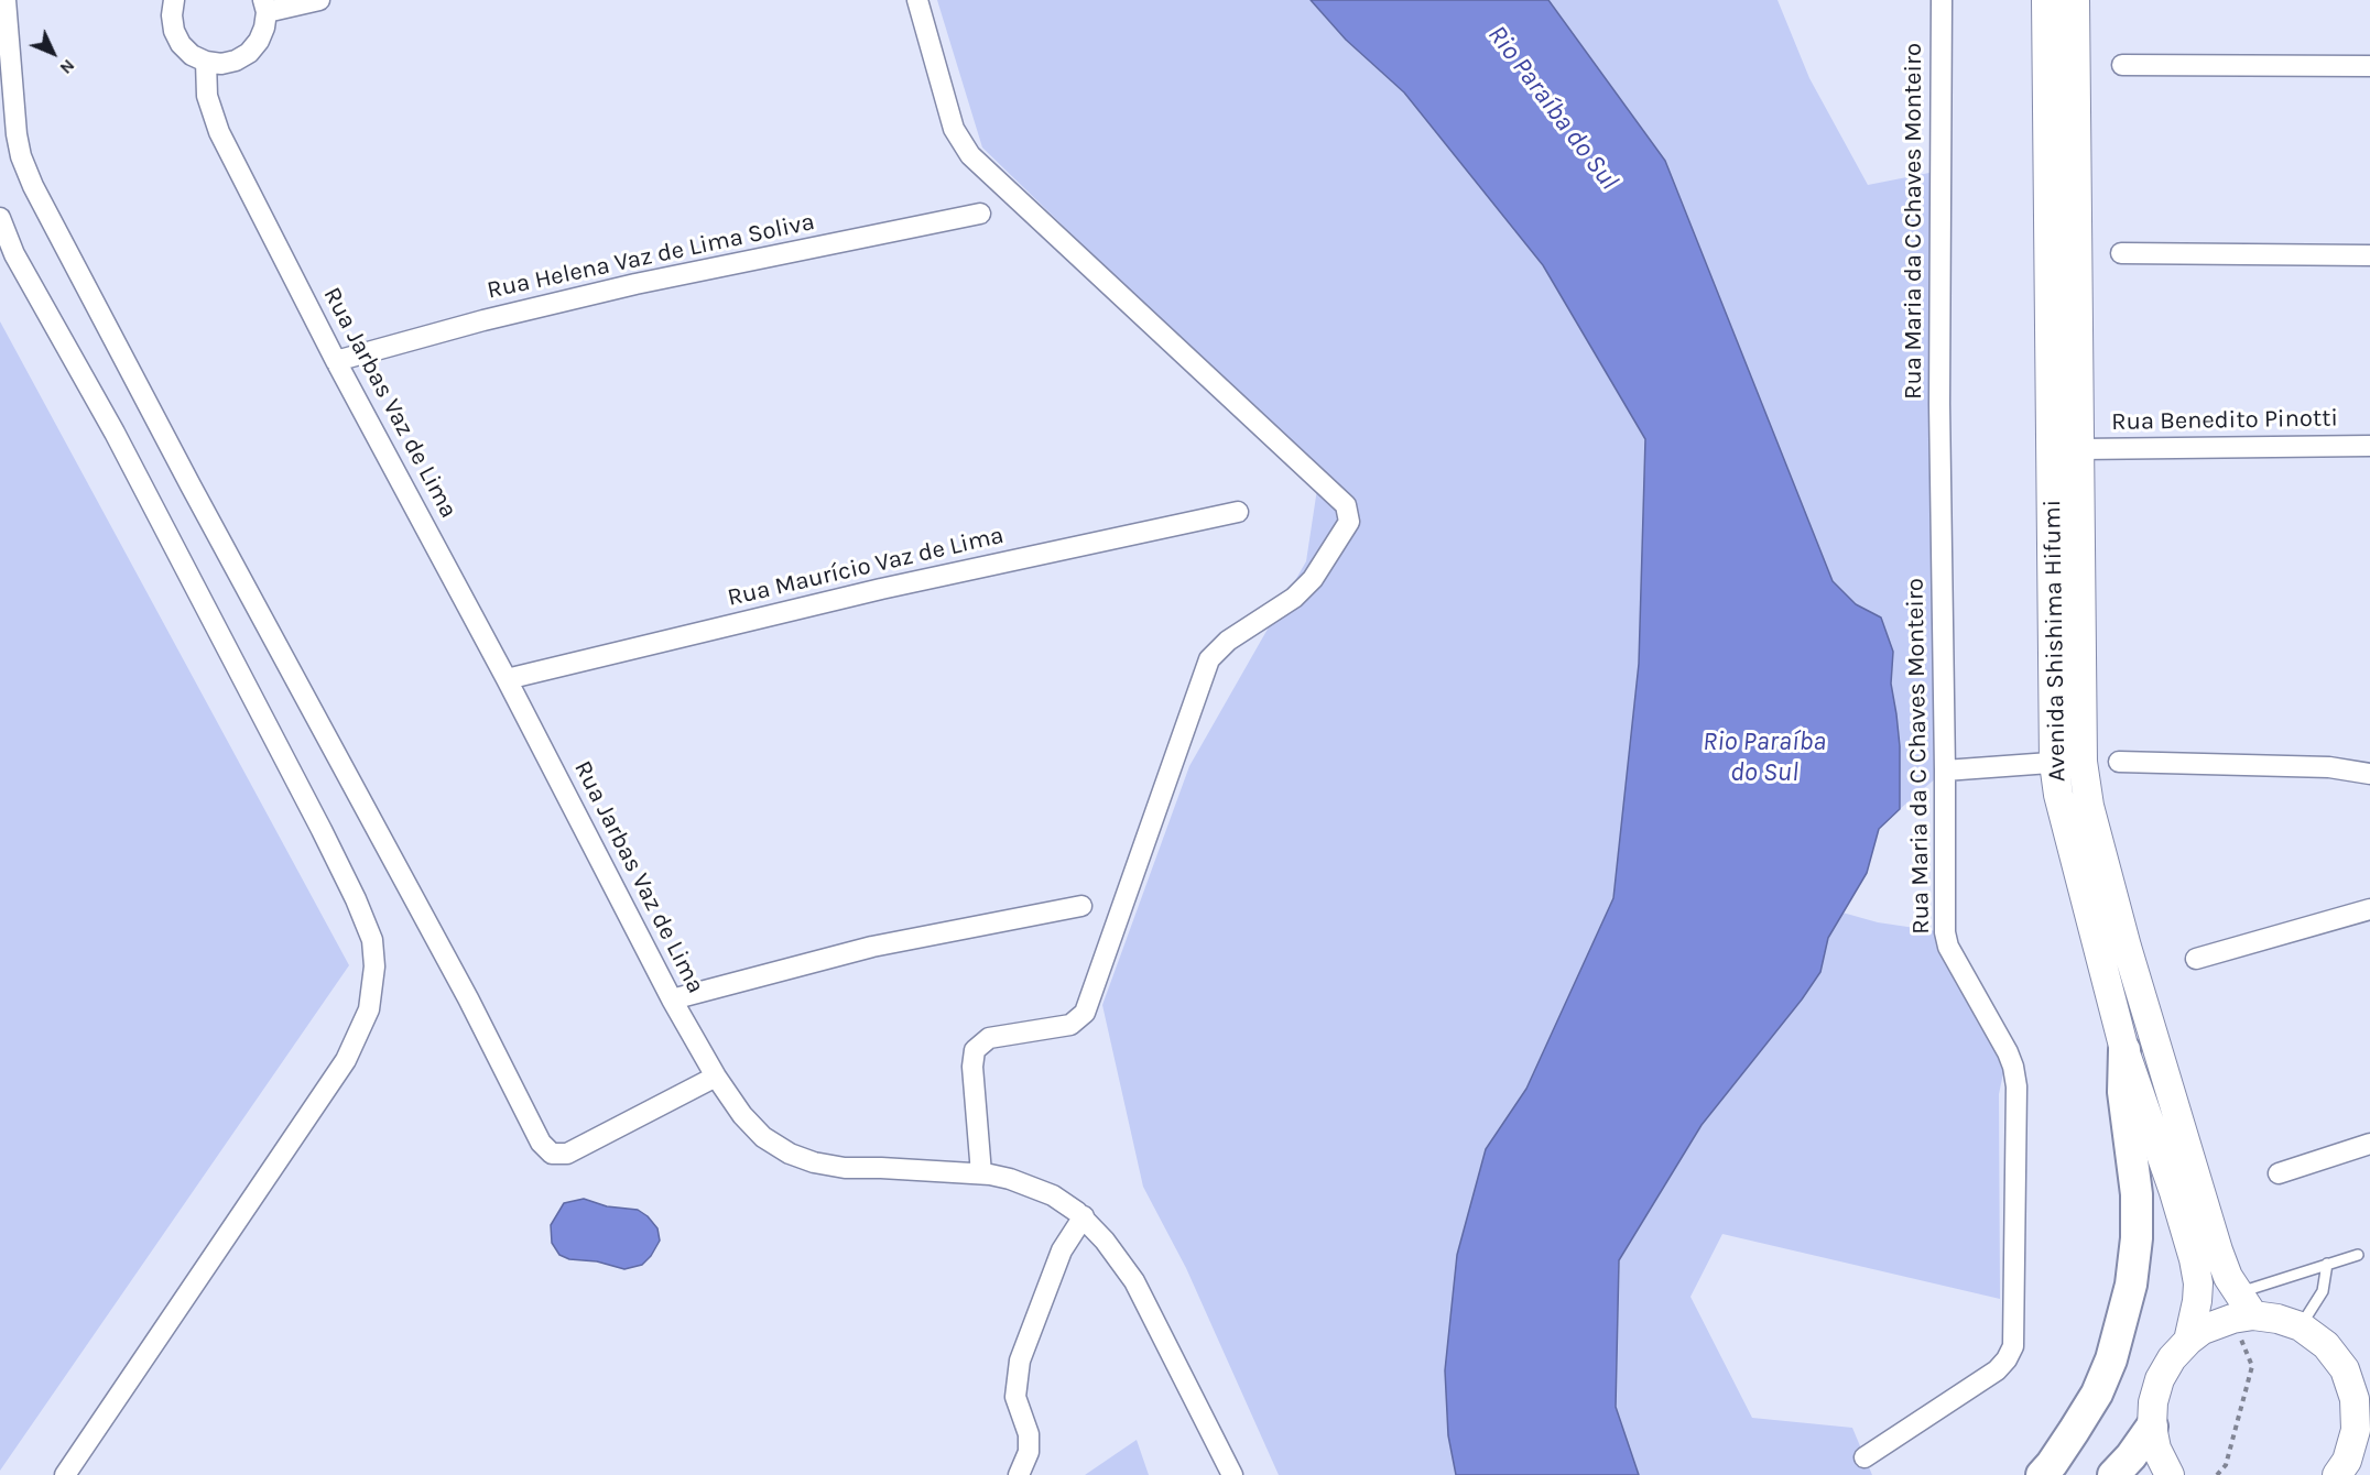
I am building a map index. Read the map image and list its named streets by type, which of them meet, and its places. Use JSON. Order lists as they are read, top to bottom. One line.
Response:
{"streets":{"street":["Rua Maria da C Chaves Monteiro","Rua Helena Vaz de Lima Soliva","Rua Jarbas Vaz de Lima","Rua Benedito Pinotti","Rua Maurício Vaz de Lima","Avenida Shishima Hifumi"]},"crossings":[["Rua Helena Vaz de Lima Soliva","Rua Jarbas Vaz de Lima"],["Rua Jarbas Vaz de Lima","Rua Maurício Vaz de Lima"],["Rua Benedito Pinotti","Avenida Shishima Hifumi"]],"water":["Rio Paraíba do Sul"],"north":"bottom right"}
